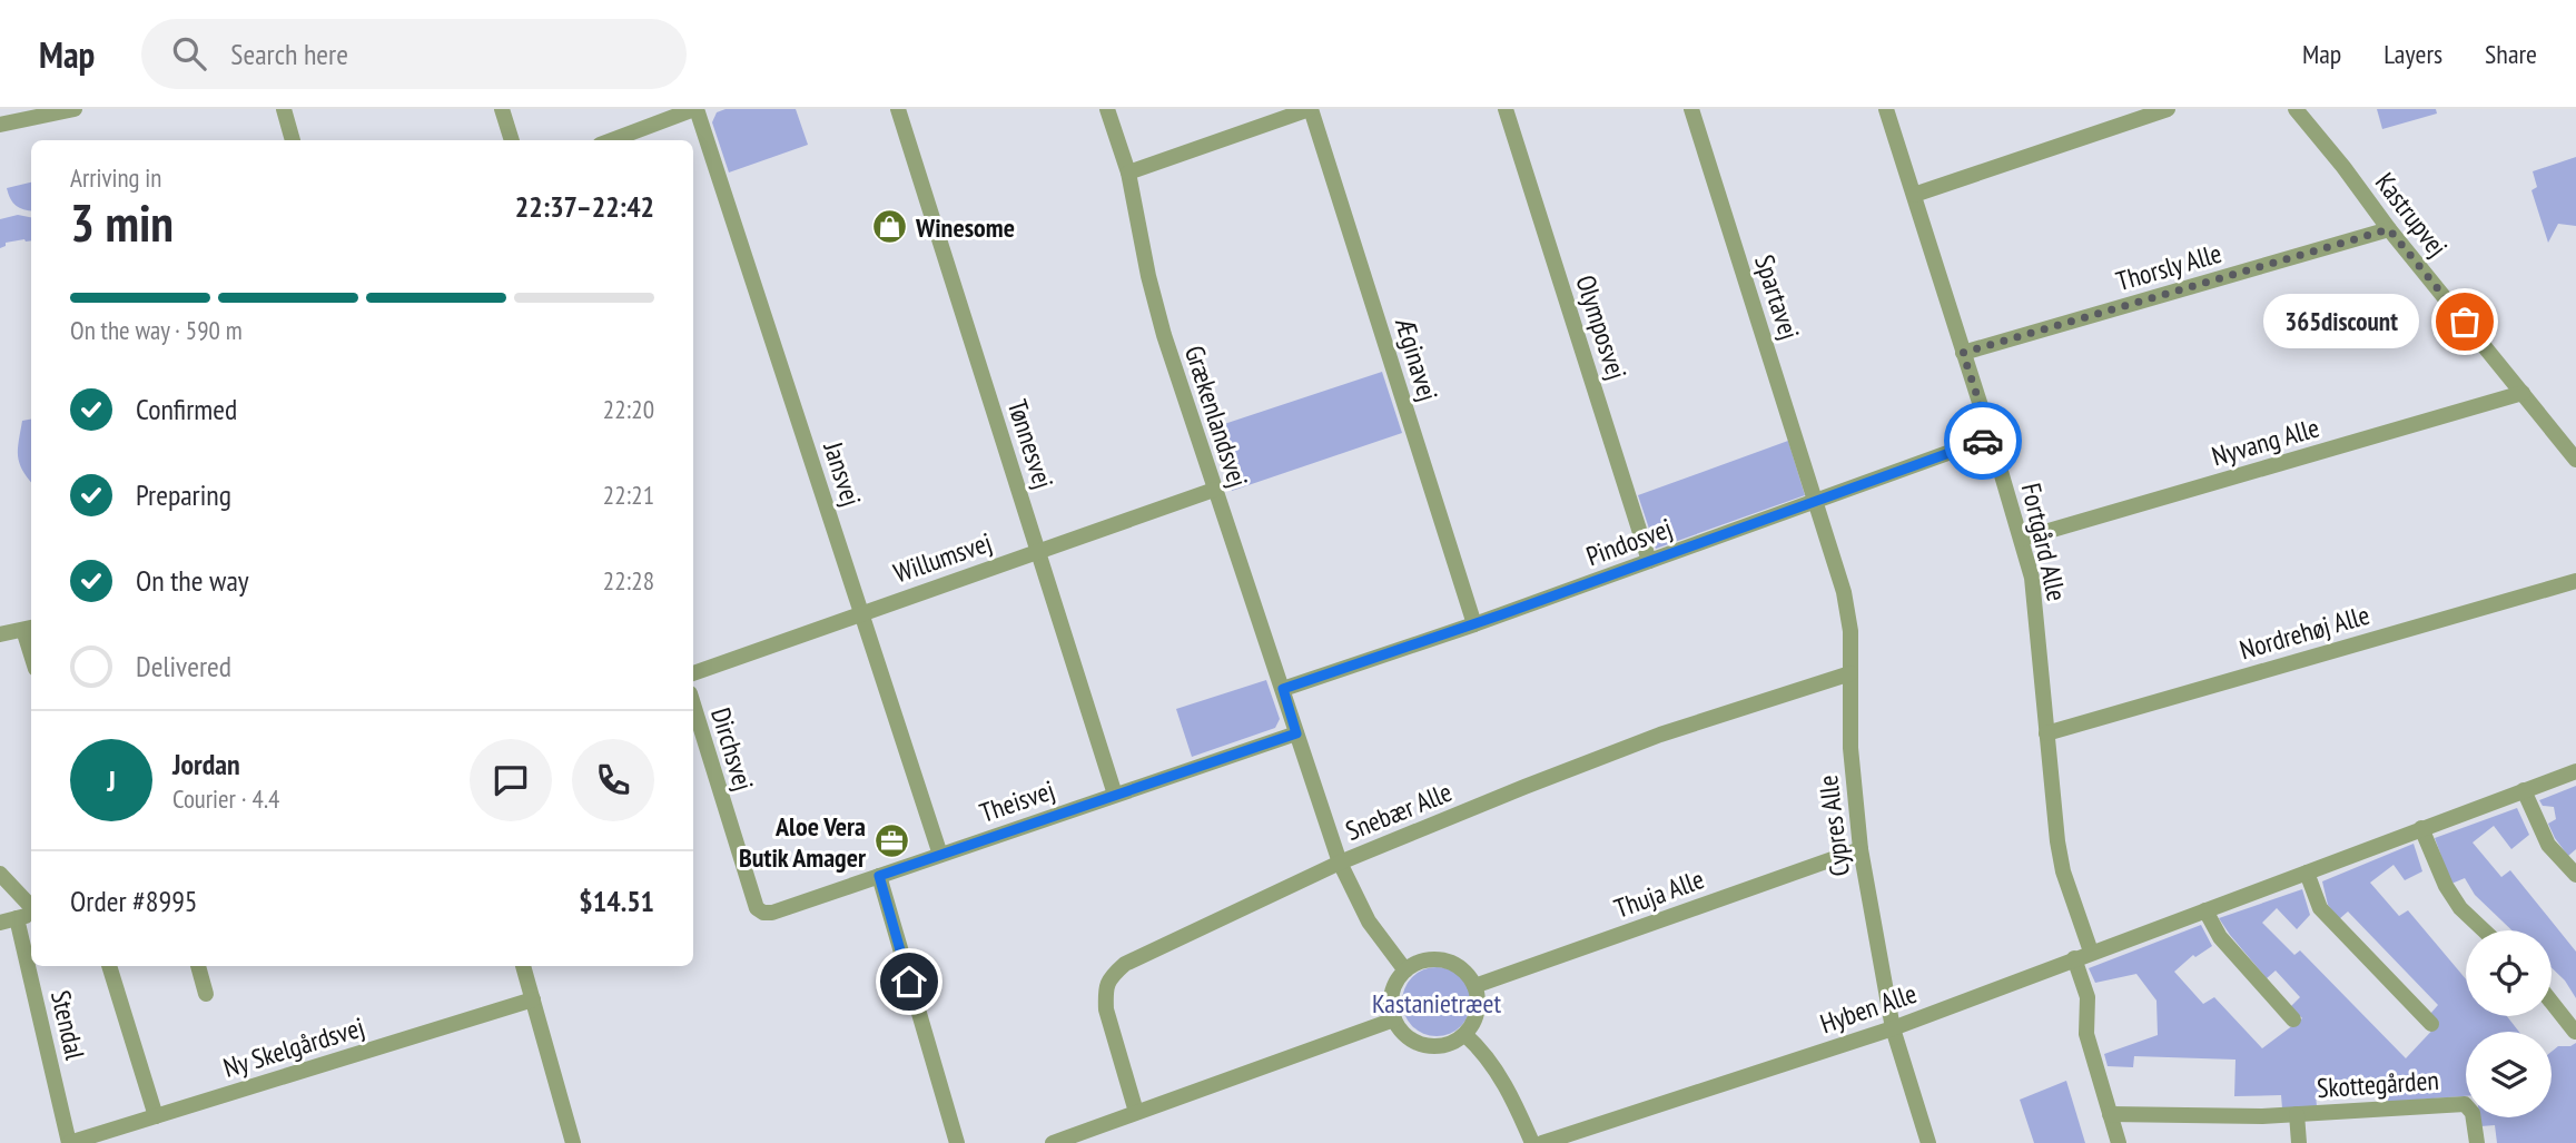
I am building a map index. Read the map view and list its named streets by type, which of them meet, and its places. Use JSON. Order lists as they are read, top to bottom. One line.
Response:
{"streets":{"street":["Kastrupvej","Thorsly Alle","Spartavej","Olymposvej","Æginavej","Grækenlandsvej","Nyvang Alle","Tønnesvej","Jansvej","Pindosvej","Fortgård Alle","Willumsvej","Nordrehøj Alle","Dirchsvej","Theisvej","Snebær Alle","Cypres Alle","Thuja Alle","Hyben Alle","Stendal","Ny Skelgårdsvej","Skottegården"]},"crossings":[["Kastrupvej","Thorsly Alle"],["Kastrupvej","Nyvang Alle"],["Thorsly Alle","Fortgård Alle"],["Spartavej","Pindosvej"],["Spartavej","Cypres Alle"],["Olymposvej","Pindosvej"],["Æginavej","Pindosvej"],["Grækenlandsvej","Pindosvej"],["Grækenlandsvej","Willumsvej"],["Grækenlandsvej","Theisvej"],["Grækenlandsvej","Snebær Alle"],["Grækenlandsvej","Thuja Alle"],["Nyvang Alle","Fortgård Alle"],["Tønnesvej","Willumsvej"],["Tønnesvej","Theisvej"],["Jansvej","Willumsvej"],["Jansvej","Theisvej"],["Pindosvej","Fortgård Alle"],["Pindosvej","Cypres Alle"],["Fortgård Alle","Nordrehøj Alle"],["Fortgård Alle","Hyben Alle"],["Dirchsvej","Theisvej"],["Snebær Alle","Cypres Alle"],["Cypres Alle","Thuja Alle"],["Cypres Alle","Hyben Alle"],["Stendal","Ny Skelgårdsvej"]],"parks":["Kastanietræet"],"places":{"shop":["Winesome"],"other":["365discount"],"office":["Aloe Vera Butik Amager"]},"page":{"header":"Map","search":"Search here","nav":["Map","Layers","Share"],"heading":["3 min","Arriving in","22:37–22:42"],"panel":["Jordan","Courier · 4.4","Order #8995","$14.51"],"bar":"On the way · 590 m","bubble":"365discount","list":[["Confirmed","22:20"],["Preparing","22:21"],["On the way","22:28"],"Delivered"],"round":"J"}}
